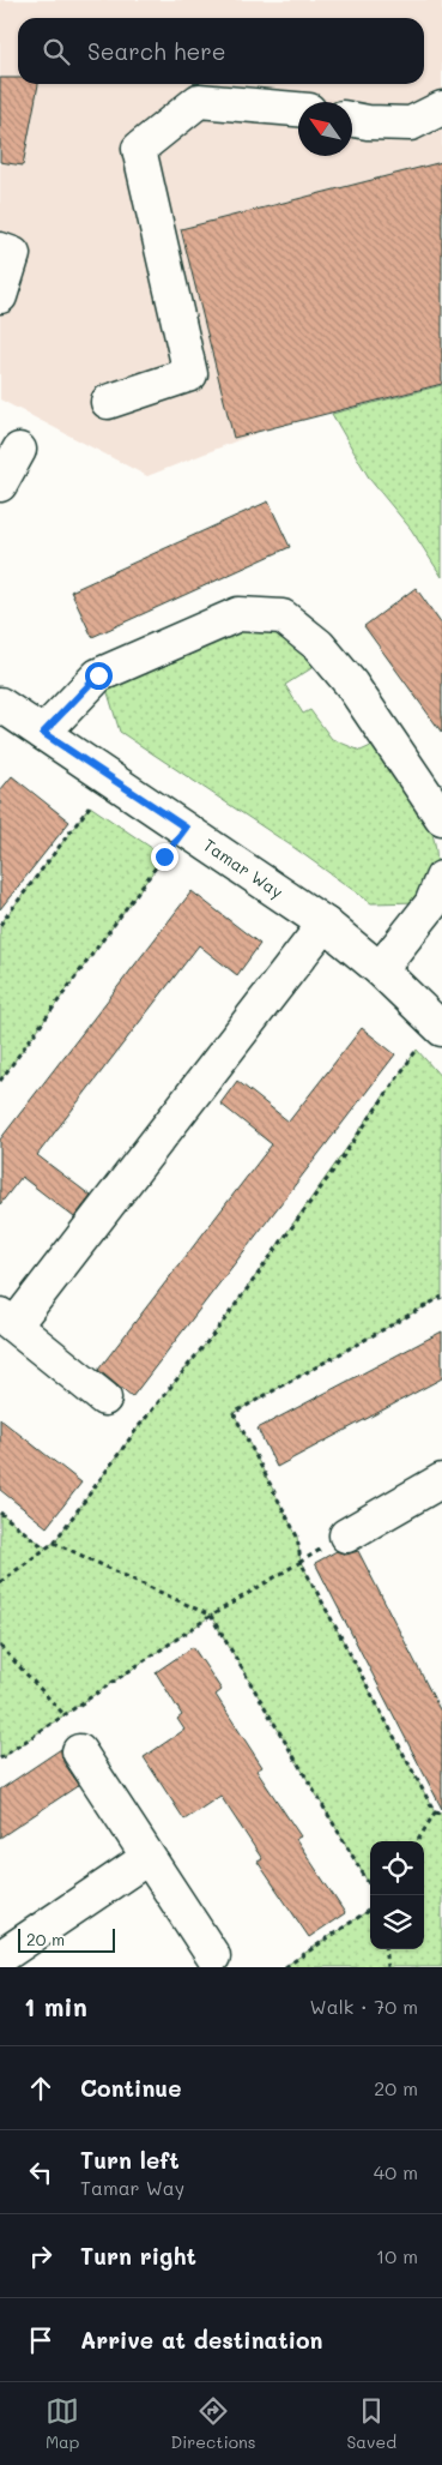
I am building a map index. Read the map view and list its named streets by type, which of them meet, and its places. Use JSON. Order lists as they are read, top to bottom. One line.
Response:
{"streets":{"street":["Tamar Way"]},"scale_bar":"20 m","north":"top left","page":{"search":"Search here","scale":"20 m","heading":["1 min","Walk · 70 m"],"list":[["Continue","20 m"],["Turn left","Tamar Way","40 m"],["Turn right","10 m"],"Arrive at destination"],"nav":["Map","Directions","Saved"]}}
